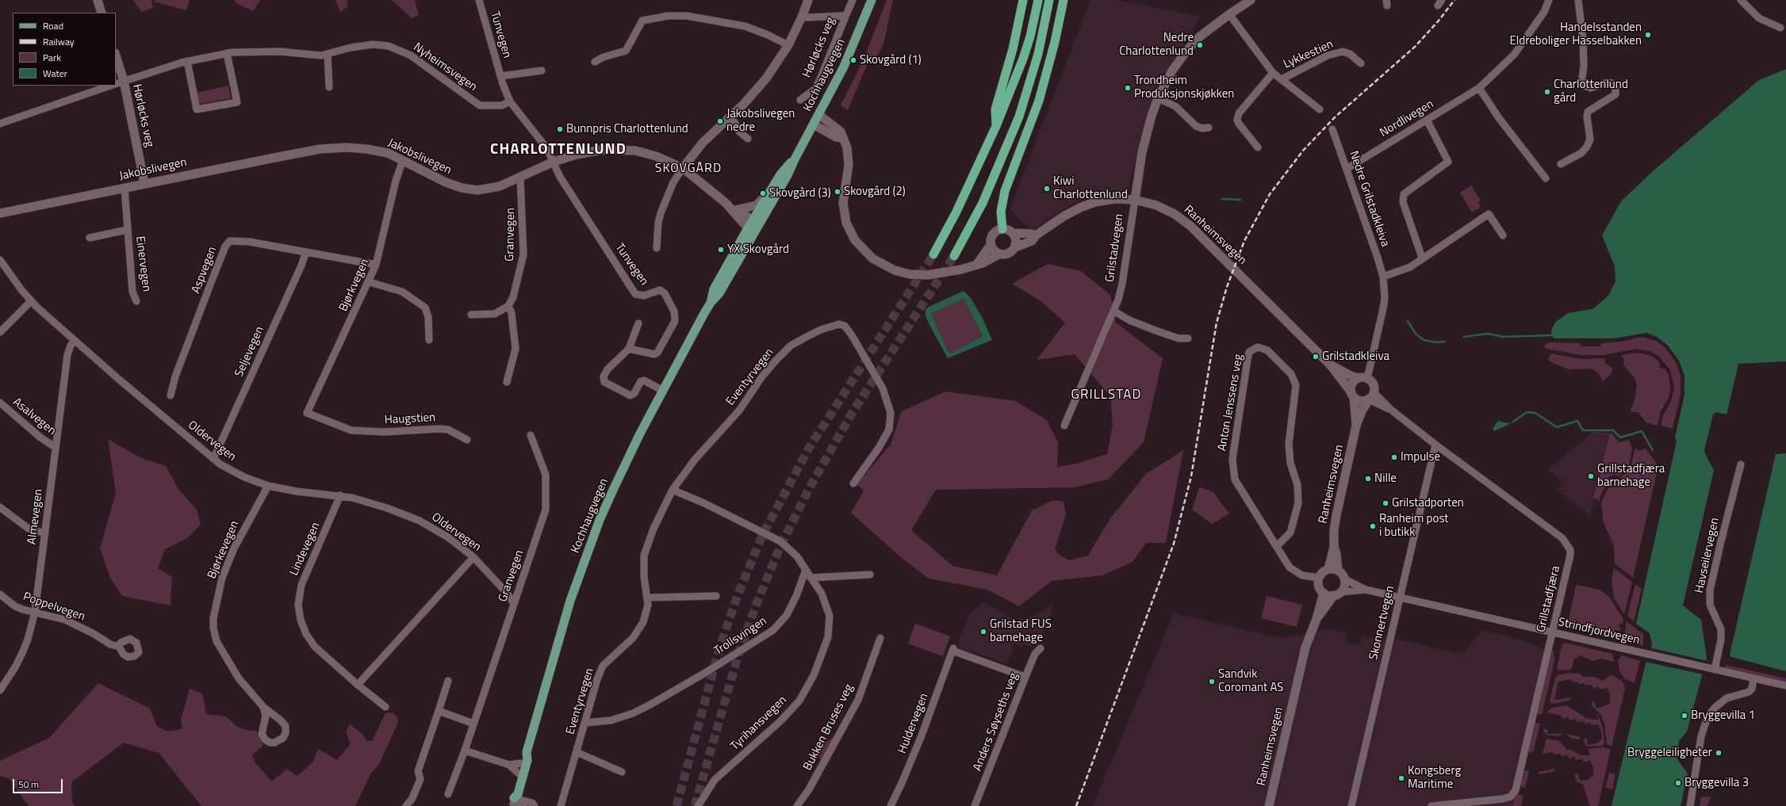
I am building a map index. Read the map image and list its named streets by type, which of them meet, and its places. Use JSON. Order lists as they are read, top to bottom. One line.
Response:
{"streets":{"main road":["Kochhaugvegen"],"street":["Tunvegen","Hørløcks veg","Lykkestien","Nyheimsvegen","Nordlivegen","Jakobslivegen","Nedre Grilstadkleiva","Granvegen","Ranheimsvegen","Grilstadvegen","Einervegen","Aspvegen","Bjørkvegen","Seljevegen","Eventyrvegen","Anton Jenssens veg","Asalvegen","Haugstien","Oldervegen","Almevegen","Lindevegen","Bjørkevegen","Havseilervegen","Grillstadfjæra","Poppelvegen","Skonnertvegen","Strindfjordvegen","Trollsvingen","Anders Søyseths veg","Tyrihansvegen","Huldervegen","Bukken Bruses veg"]},"crossings":[["Tunvegen","Nyheimsvegen"],["Tunvegen","Jakobslivegen"],["Hørløcks veg","Nyheimsvegen"],["Hørløcks veg","Jakobslivegen"],["Kochhaugvegen","Jakobslivegen"],["Nordlivegen","Nedre Grilstadkleiva"],["Jakobslivegen","Granvegen"],["Jakobslivegen","Einervegen"],["Jakobslivegen","Bjørkvegen"],["Nedre Grilstadkleiva","Ranheimsvegen"],["Nedre Grilstadkleiva","Grillstadfjæra"],["Granvegen","Oldervegen"],["Ranheimsvegen","Grilstadvegen"],["Ranheimsvegen","Anton Jenssens veg"],["Ranheimsvegen","Grillstadfjæra"],["Ranheimsvegen","Strindfjordvegen"],["Aspvegen","Bjørkvegen"],["Aspvegen","Seljevegen"],["Bjørkvegen","Haugstien"],["Seljevegen","Oldervegen"],["Eventyrvegen","Trollsvingen"],["Anton Jenssens veg","Strindfjordvegen"],["Asalvegen","Almevegen"],["Oldervegen","Almevegen"],["Oldervegen","Lindevegen"],["Oldervegen","Bjørkevegen"],["Almevegen","Poppelvegen"],["Havseilervegen","Strindfjordvegen"],["Grillstadfjæra","Skonnertvegen"],["Grillstadfjæra","Strindfjordvegen"],["Skonnertvegen","Strindfjordvegen"],["Trollsvingen","Tyrihansvegen"],["Anders Søyseths veg","Huldervegen"]],"districts":["CHARLOTTENLUND","SKOVGÅRD","GRILLSTAD"],"places":["Handelsstanden Eldreboliger Hasselbakken","Nedre Charlottenlund","Skovgård (1)","Trondheim Produksjonskjøkken","Charlottenlund gård","Jakobslivegen nedre","Bunnpris Charlottenlund","Kiwi Charlottenlund","Skovgård (2)","Skovgård (3)","YX Skovgård","Grilstadkleiva","Impulse","Grillstadfjæra barnehage","Nille","Grilstadporten","Ranheim post i butikk","Grilstad FUS barnehage","Sandvik Coromant AS","Bryggevilla 1","Bryggeleiligheter","Kongsberg Maritime","Bryggevilla 3"],"legend":["Road","Railway","Park","Water"],"scale_bar":"50 m"}
